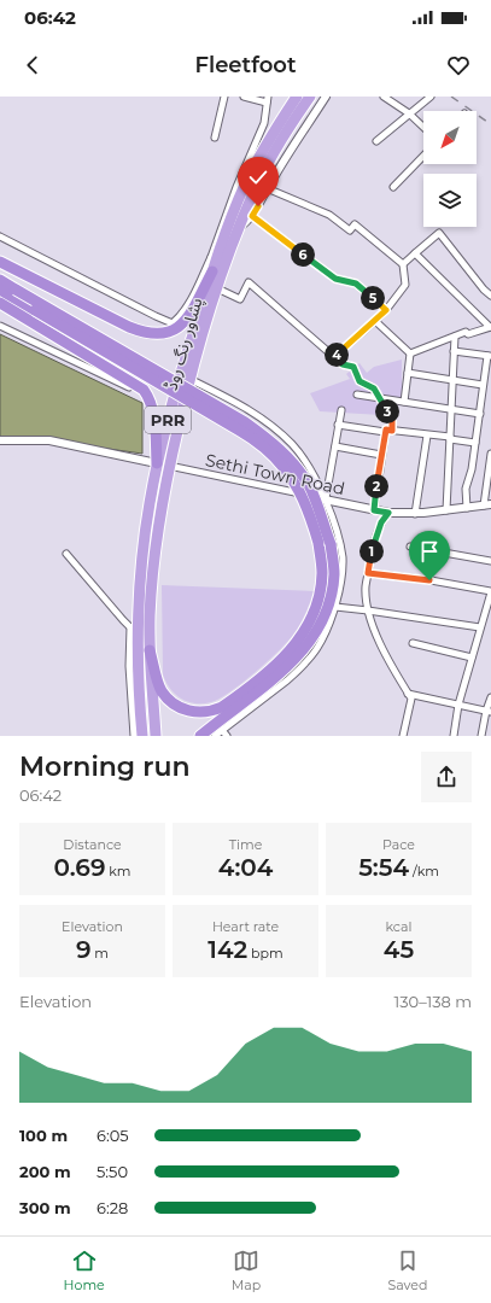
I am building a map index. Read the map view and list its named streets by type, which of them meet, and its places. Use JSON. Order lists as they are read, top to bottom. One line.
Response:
{"streets":{"highway":["پشاور رنگ روڈ","PRR"],"street":["Sethi Town Road"]},"crossings":[["پشاور رنگ روڈ","Sethi Town Road"]],"north":"bottom left","page":{"status":"06:42","header":"Fleetfoot","pins":["6","5","4","3","2","1"],"heading":["Morning run","06:42"],"stats":[["Distance","0.69 km"],["Time","4:04"],["Pace","5:54 /km"],["Elevation","9 m"],["Heart rate","142 bpm"],["kcal","45"]],"chart":["Elevation","130–138 m"],"list":[{"name":"100 m","note":"6:05"},{"name":"200 m","note":"5:50"},{"name":"300 m","note":"6:28"}],"tabs":["Home","Map","Saved"]}}
